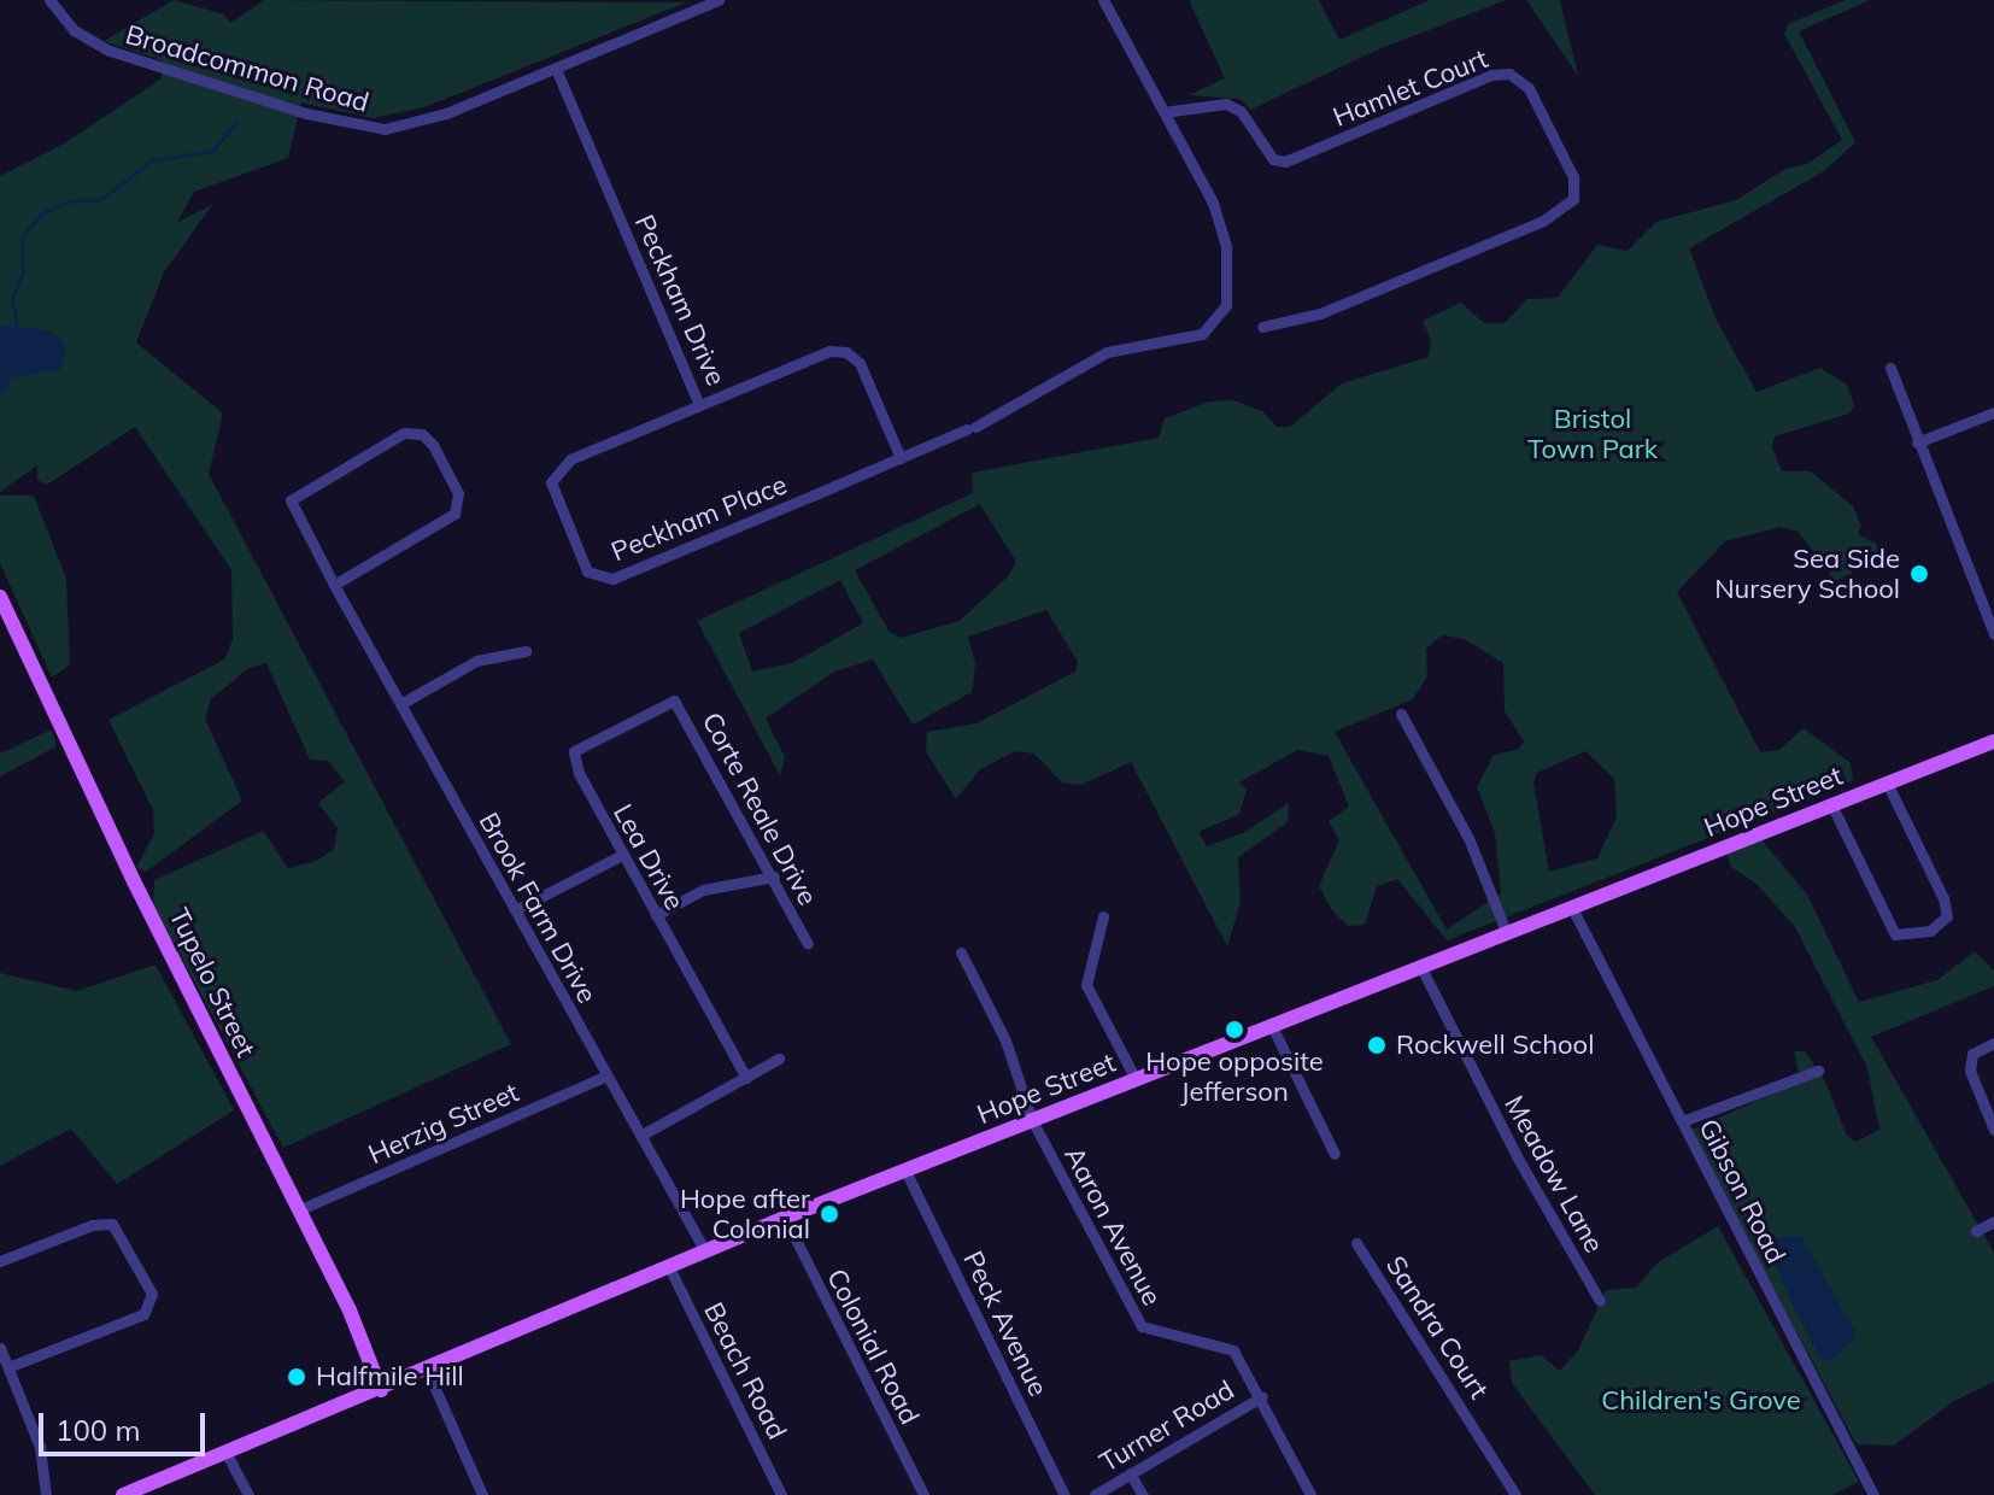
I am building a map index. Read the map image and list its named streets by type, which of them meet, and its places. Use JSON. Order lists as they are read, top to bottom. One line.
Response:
{"streets":{"main road":["Hope Street","Tupelo Street"],"street":["Broadcommon Road","Hamlet Court","Peckham Drive","Peckham Place","Corte Reale Drive","Lea Drive","Brook Farm Drive","Herzig Street","Meadow Lane","Gibson Road","Aaron Avenue","Peck Avenue","Sandra Court","Colonial Road","Beach Road","Turner Road"]},"crossings":[["Broadcommon Road","Peckham Drive"],["Hamlet Court","Peckham Place"],["Peckham Drive","Peckham Place"],["Hope Street","Brook Farm Drive"],["Hope Street","Tupelo Street"],["Hope Street","Meadow Lane"],["Hope Street","Gibson Road"],["Hope Street","Aaron Avenue"],["Hope Street","Peck Avenue"],["Hope Street","Colonial Road"],["Hope Street","Beach Road"],["Corte Reale Drive","Lea Drive"],["Brook Farm Drive","Herzig Street"],["Tupelo Street","Herzig Street"],["Aaron Avenue","Turner Road"]],"parks":["Bristol Town Park","Children's Grove"],"places":["Sea Side Nursery School","Hope opposite Jefferson","Rockwell School","Hope after Colonial","Halfmile Hill"],"scale_bar":"100 m"}
